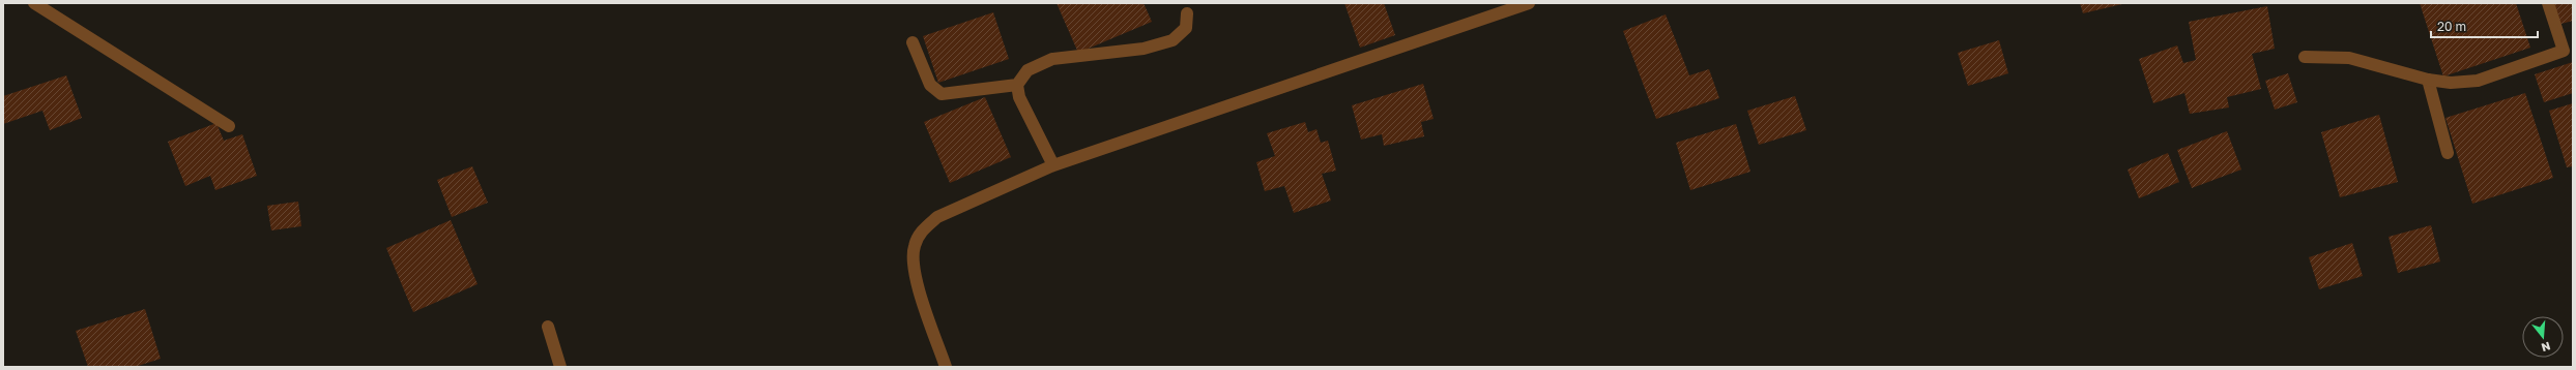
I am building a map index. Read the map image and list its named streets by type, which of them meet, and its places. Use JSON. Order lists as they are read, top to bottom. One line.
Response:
{"scale_bar":"20 m","north":"bottom"}
